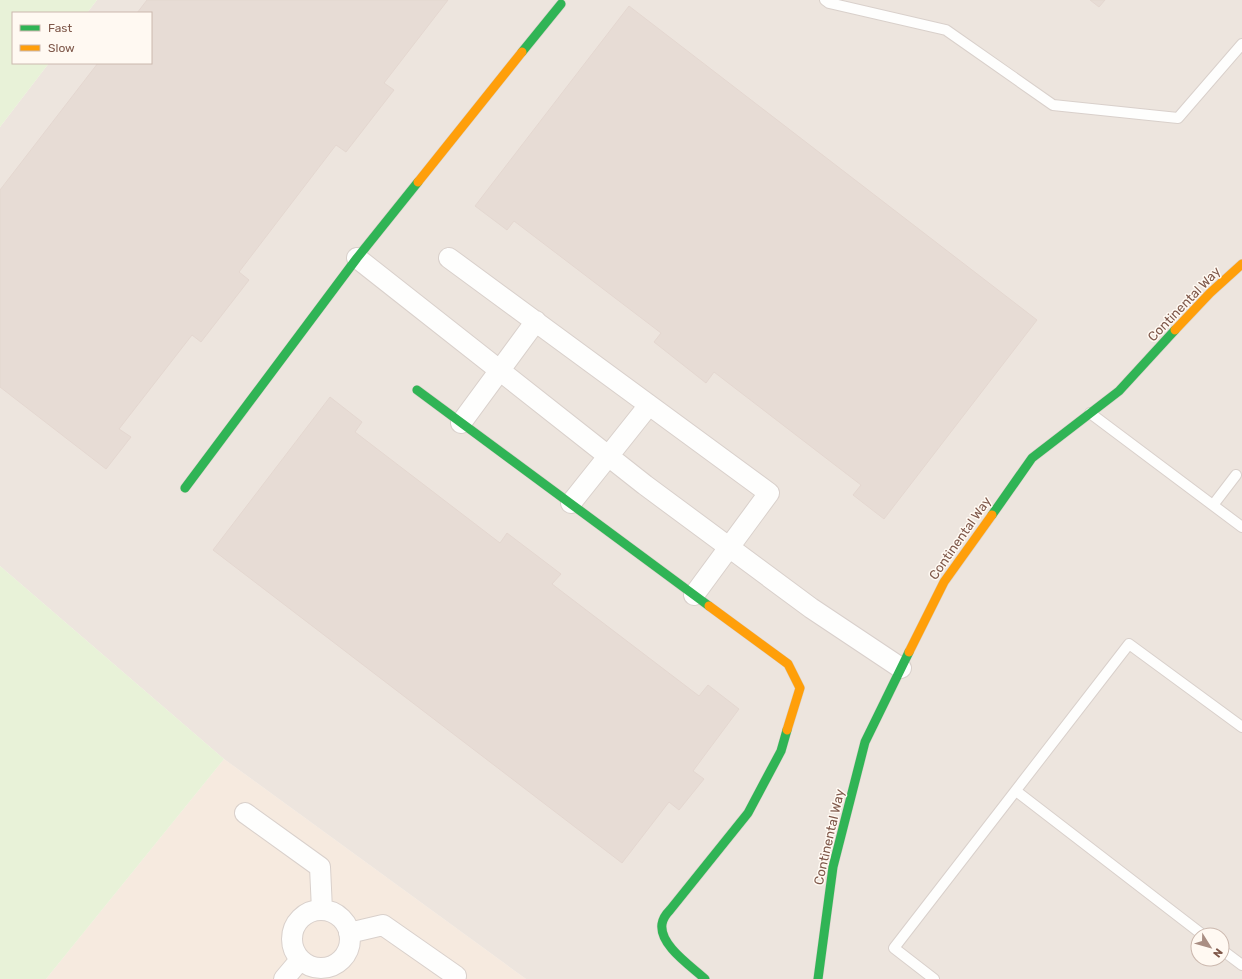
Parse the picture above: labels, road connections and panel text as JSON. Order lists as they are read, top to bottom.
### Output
{
  "streets": {
    "street": ["Continental Way"]
  },
  "legend": ["Fast", "Slow"],
  "north": "bottom right"
}
